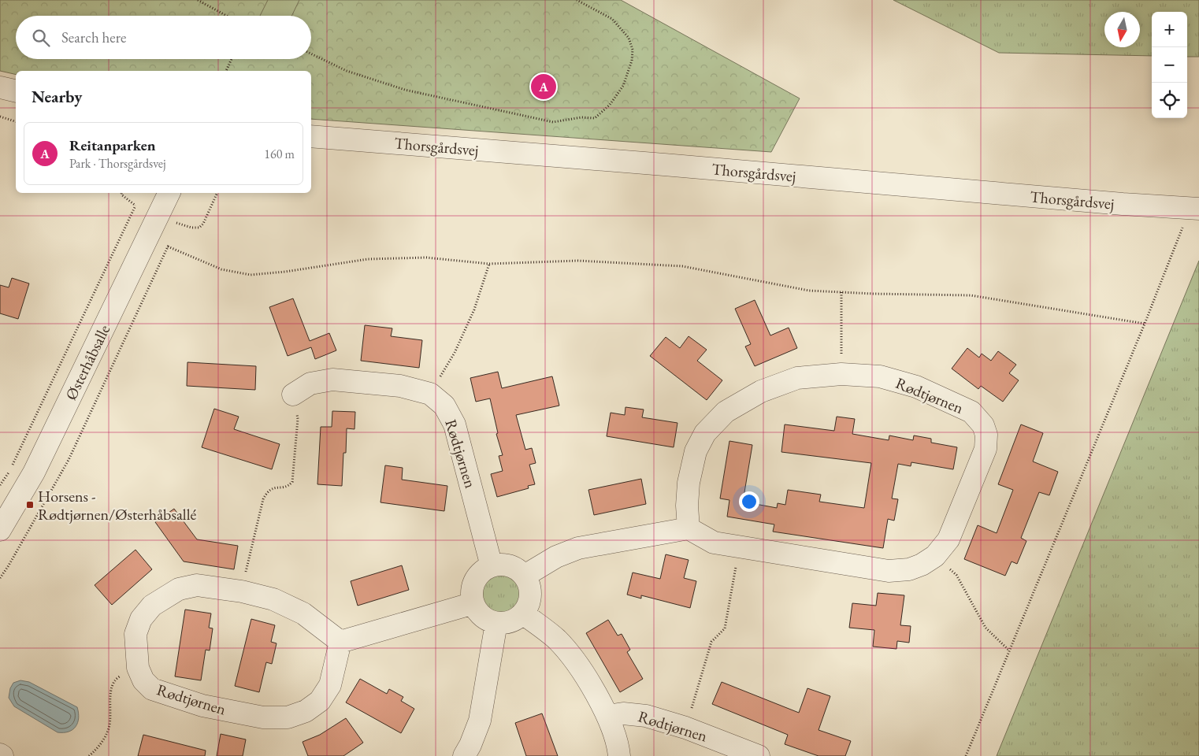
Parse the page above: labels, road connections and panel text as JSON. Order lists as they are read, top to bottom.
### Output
{
  "streets": {
    "street": ["Thorsgårdsvej", "Østerhåbsalle", "Rødtjørnen"]
  },
  "places": {
    "transit": ["Horsens - Rødtjørnen/Østerhåbsallé"]
  },
  "north": "bottom",
  "page": {
    "map_buttons": ["+", "−"],
    "search": "Search here",
    "heading": "Nearby",
    "pins": "A",
    "list": [
      {
        "mark": "A",
        "name": "Reitanparken",
        "note": "Park · Thorsgårdsvej",
        "value": "160 m"
      }
    ]
  }
}
